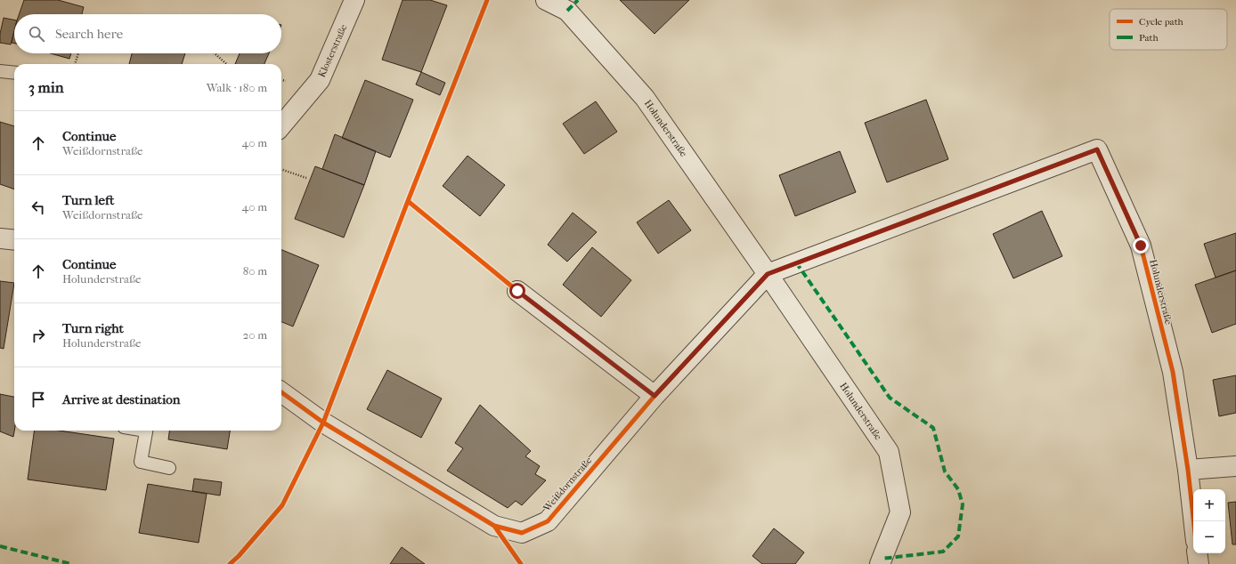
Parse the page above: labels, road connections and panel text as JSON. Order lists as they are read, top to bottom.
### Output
{
  "streets": {
    "street": ["Klosterstraße", "Holunderstraße", "Weißdornstraße"]
  },
  "crossings": [
    ["Holunderstraße", "Weißdornstraße"]
  ],
  "legend": ["Cycle path", "Path"],
  "page": {
    "search": "Search here",
    "heading": ["3 min", "Walk · 180 m"],
    "list": [
      ["Continue", "Weißdornstraße", "40 m"],
      ["Turn left", "Weißdornstraße", "40 m"],
      ["Continue", "Holunderstraße", "80 m"],
      ["Turn right", "Holunderstraße", "20 m"],
      "Arrive at destination"
    ],
    "map_buttons": ["+", "−"]
  }
}
